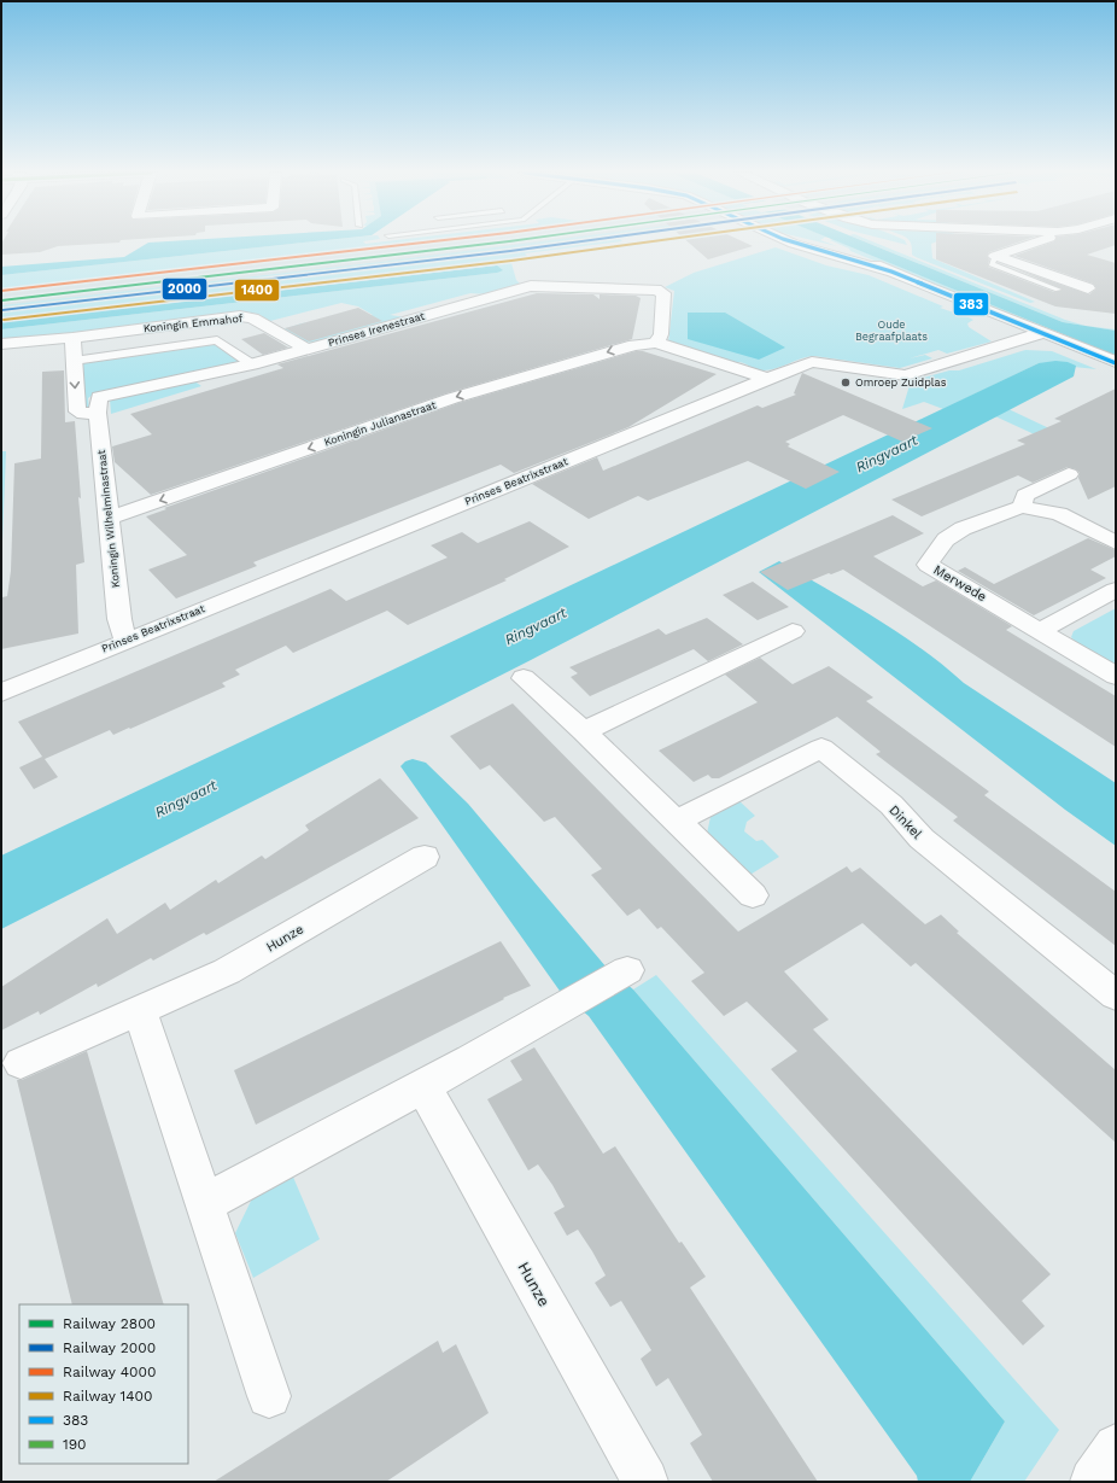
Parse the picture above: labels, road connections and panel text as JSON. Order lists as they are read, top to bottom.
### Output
{
  "streets": {
    "street": [
      "Koningin Emmahof",
      "Prinses Irenestraat",
      "Koningin Julianastraat",
      "Prinses Beatrixstraat",
      "Koningin Wilhelminastraat",
      "Merwede",
      "Dinkel",
      "Hunze"
    ]
  },
  "crossings": [
    ["Koningin Emmahof", "Prinses Irenestraat"],
    ["Prinses Irenestraat", "Koningin Julianastraat"],
    ["Prinses Irenestraat", "Koningin Wilhelminastraat"],
    ["Koningin Julianastraat", "Koningin Wilhelminastraat"],
    ["Prinses Beatrixstraat", "Koningin Wilhelminastraat"]
  ],
  "one_way": ["Koningin Julianastraat"],
  "water": ["Ringvaart"],
  "parks": ["Oude Begraafplaats"],
  "places": ["Omroep Zuidplas"],
  "lines": [
    "rail line 2800",
    "rail line 2000",
    "rail line 4000",
    "rail line 1400",
    "transit line 383"
  ],
  "legend": [
    "Railway 2800",
    "Railway 2000",
    "Railway 4000",
    "Railway 1400",
    "383",
    "190"
  ]
}
